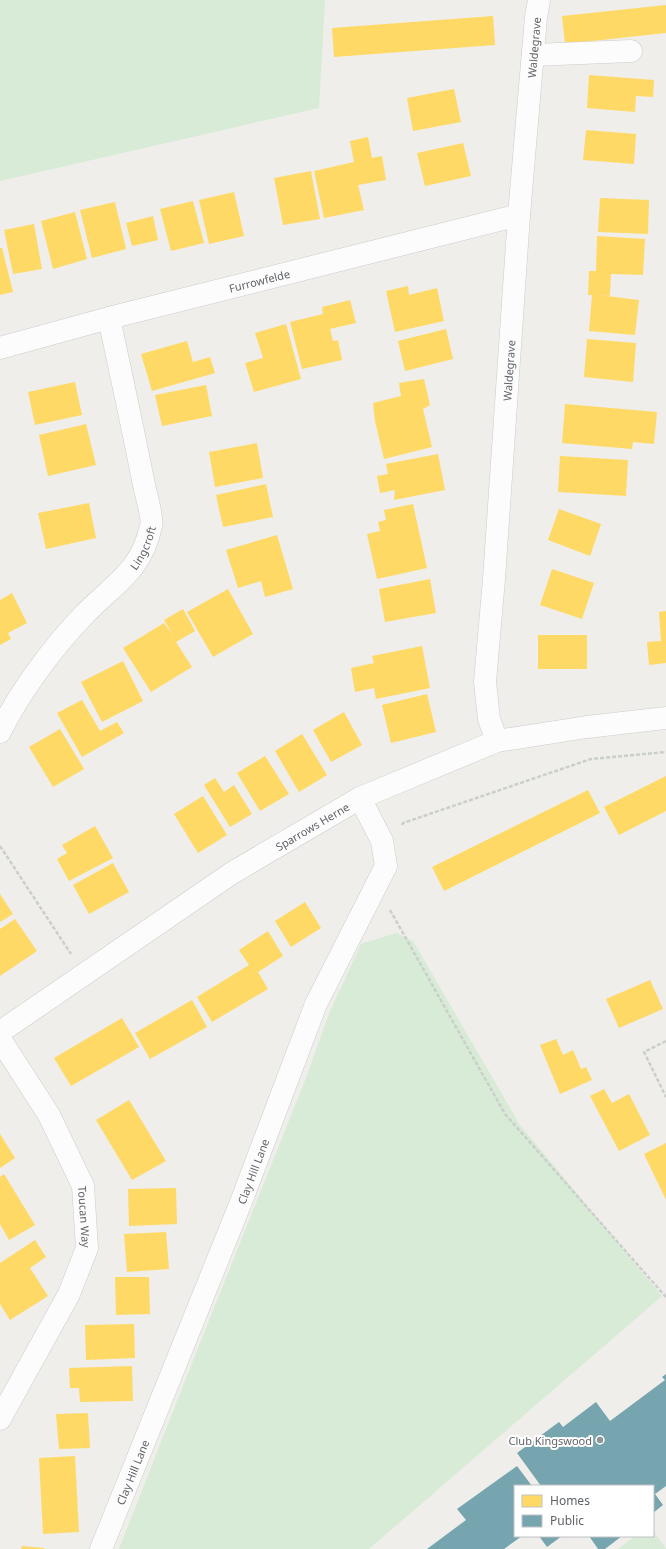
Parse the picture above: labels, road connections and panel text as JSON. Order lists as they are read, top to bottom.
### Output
{
  "streets": {
    "street": [
      "Waldegrave",
      "Furrowfelde",
      "Lingcroft",
      "Sparrows Herne",
      "Clay Hill Lane",
      "Toucan Way"
    ]
  },
  "crossings": [
    ["Waldegrave", "Furrowfelde"],
    ["Waldegrave", "Sparrows Herne"],
    ["Furrowfelde", "Lingcroft"],
    ["Sparrows Herne", "Clay Hill Lane"]
  ],
  "places": ["Club Kingswood"],
  "legend": ["Homes", "Public"]
}
